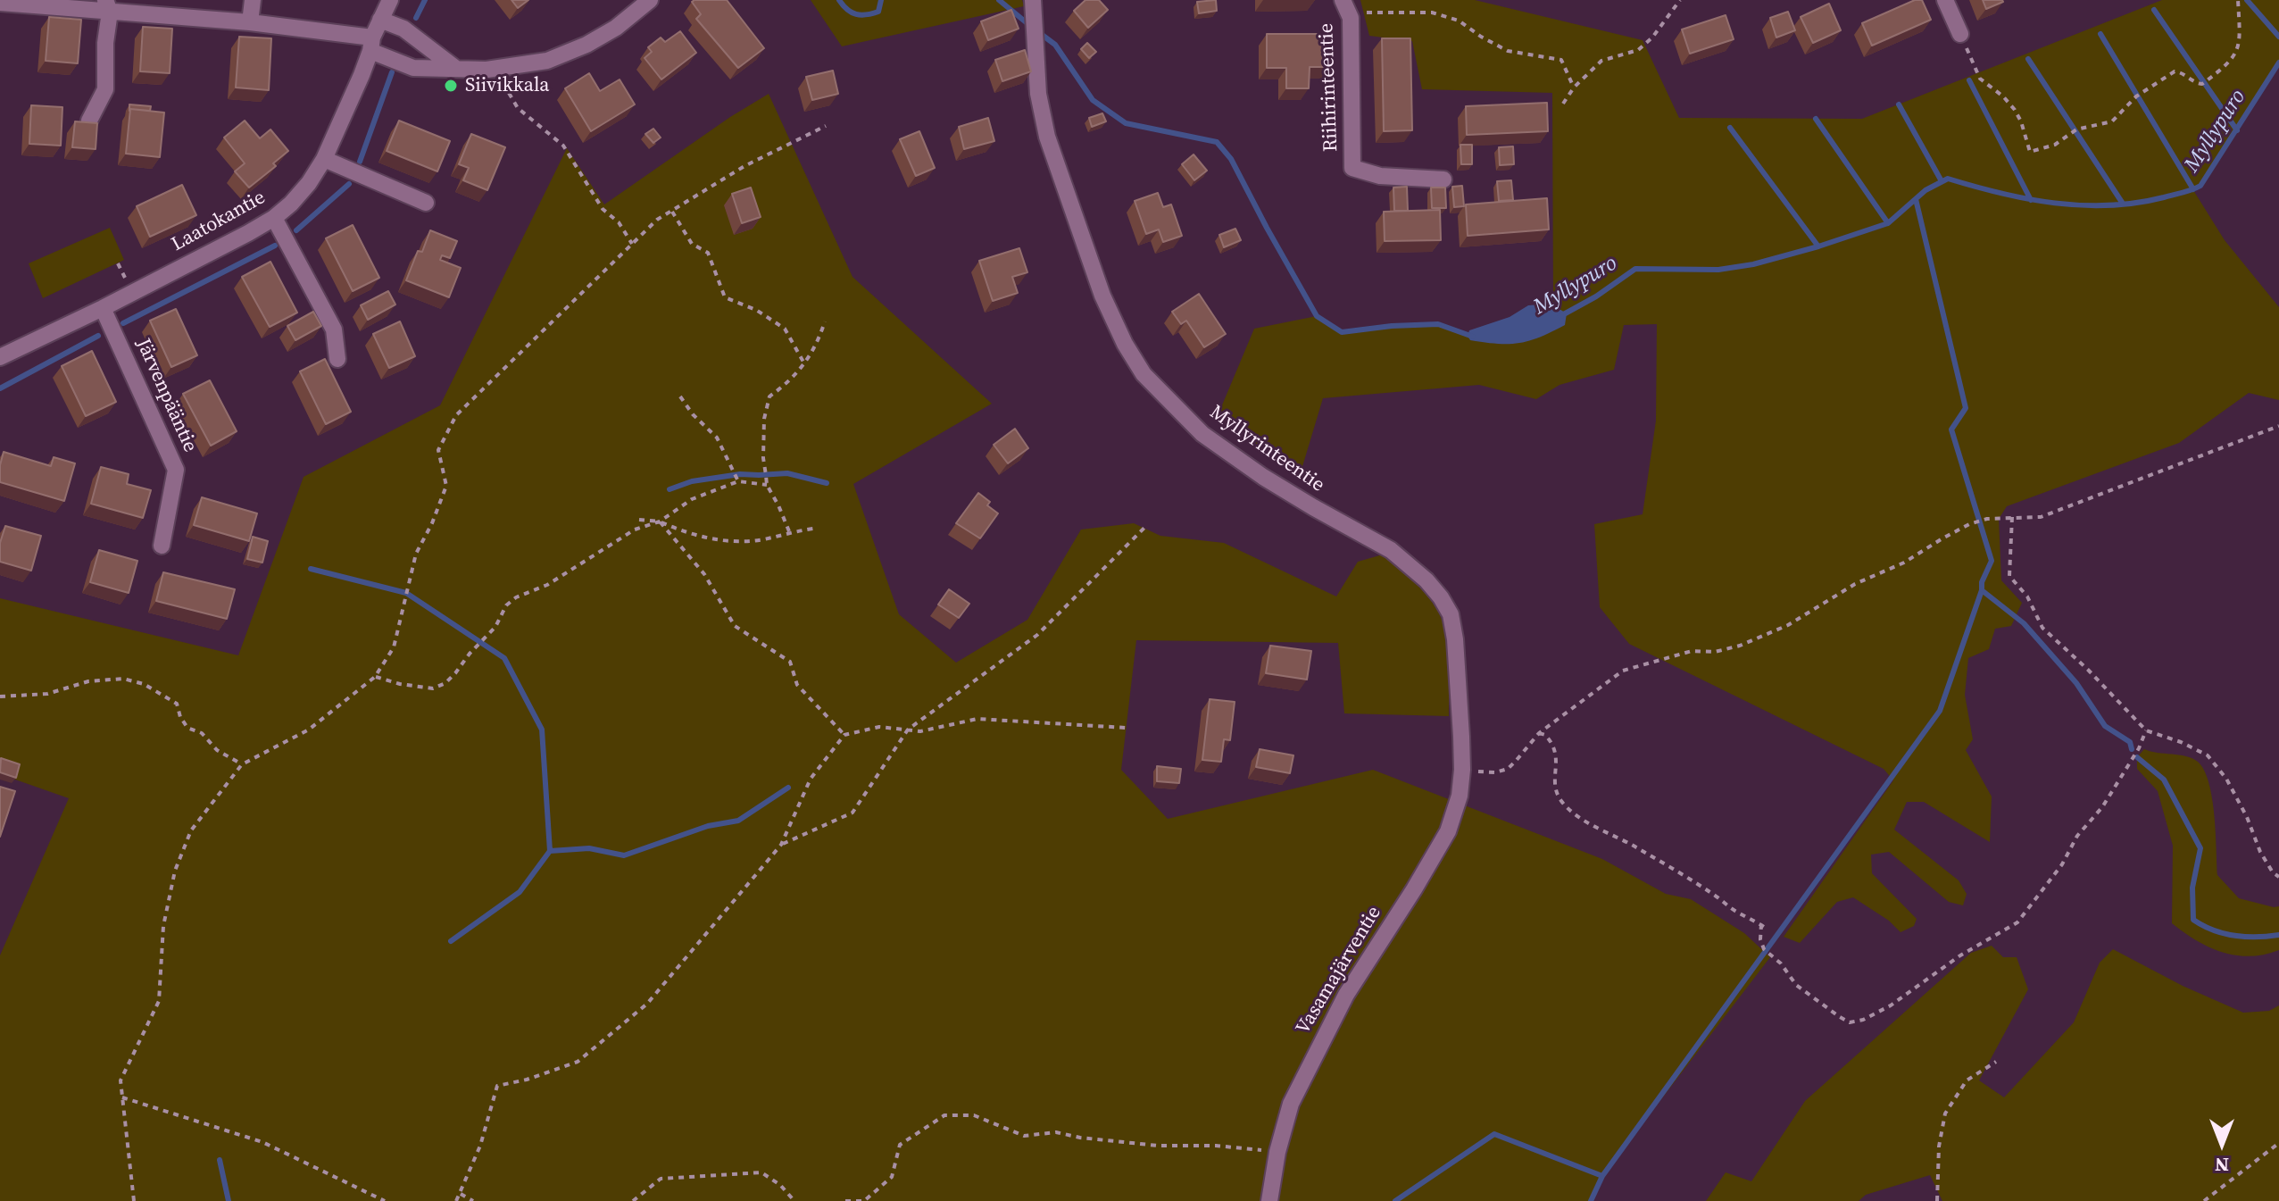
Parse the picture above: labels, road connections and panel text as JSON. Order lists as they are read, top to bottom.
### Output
{
  "streets": {
    "street": [
      "Riihirinteentie",
      "Laatokantie",
      "Järvenpääntie",
      "Myllyrinteentie",
      "Vasamajärventie"
    ]
  },
  "crossings": [
    ["Laatokantie", "Järvenpääntie"],
    ["Myllyrinteentie", "Vasamajärventie"]
  ],
  "water": ["Myllypuro"],
  "places": ["Siivikkala"],
  "north": "bottom"
}
